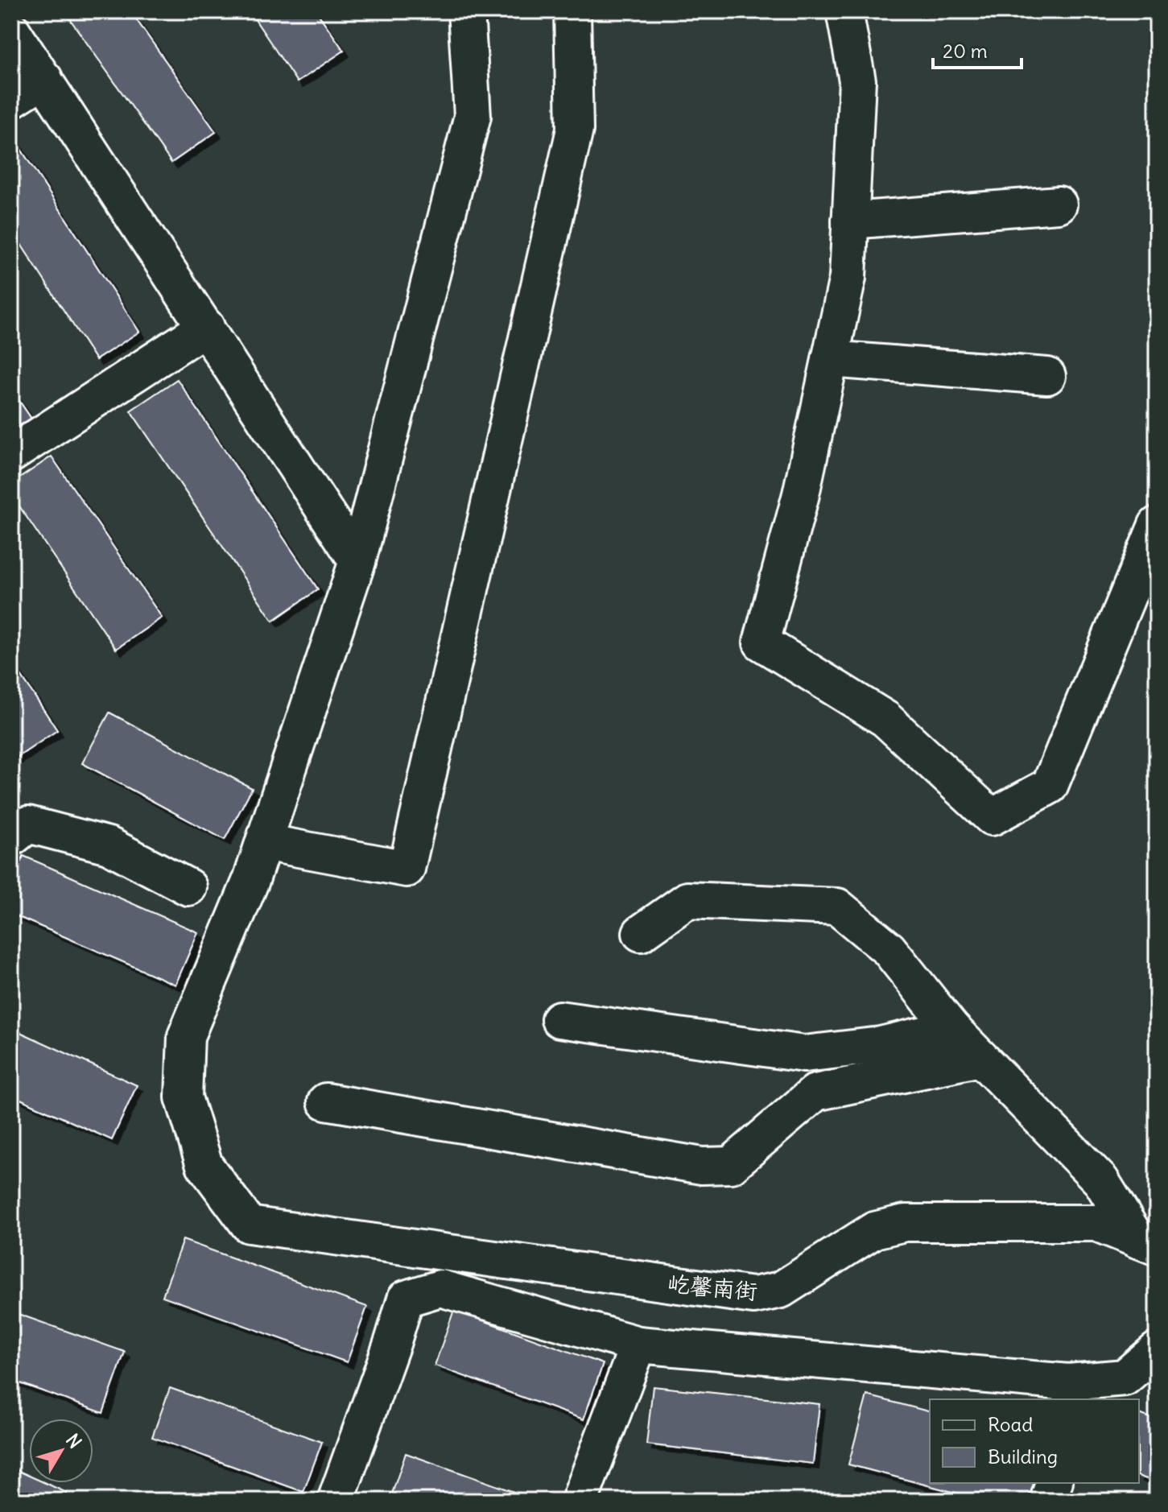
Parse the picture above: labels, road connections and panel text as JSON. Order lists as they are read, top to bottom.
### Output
{
  "streets": {
    "street": ["屹馨南街"]
  },
  "legend": ["Road", "Building"],
  "scale_bar": "20 m",
  "north": "top right"
}
